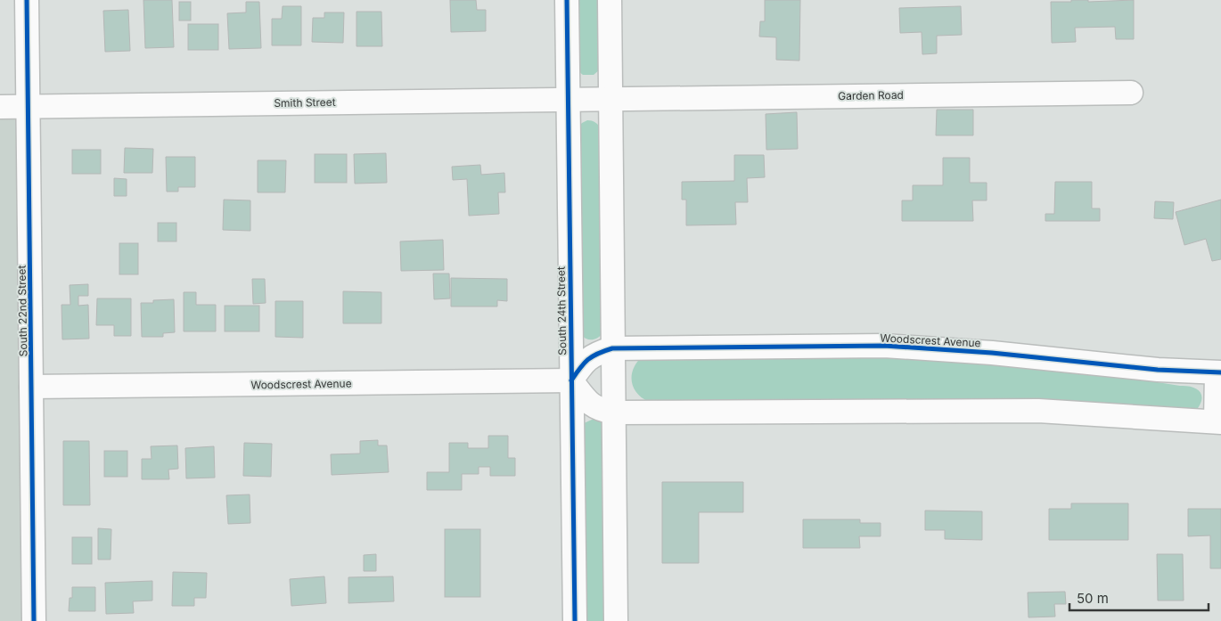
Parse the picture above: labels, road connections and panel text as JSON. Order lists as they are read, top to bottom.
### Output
{
  "streets": {
    "street": [
      "Garden Road",
      "Smith Street",
      "South 22nd Street",
      "South 24th Street",
      "Woodscrest Avenue"
    ]
  },
  "crossings": [
    ["Garden Road", "Smith Street"],
    ["Smith Street", "South 22nd Street"],
    ["Smith Street", "South 24th Street"],
    ["South 22nd Street", "Woodscrest Avenue"],
    ["South 24th Street", "Woodscrest Avenue"]
  ],
  "scale_bar": "50 m"
}
